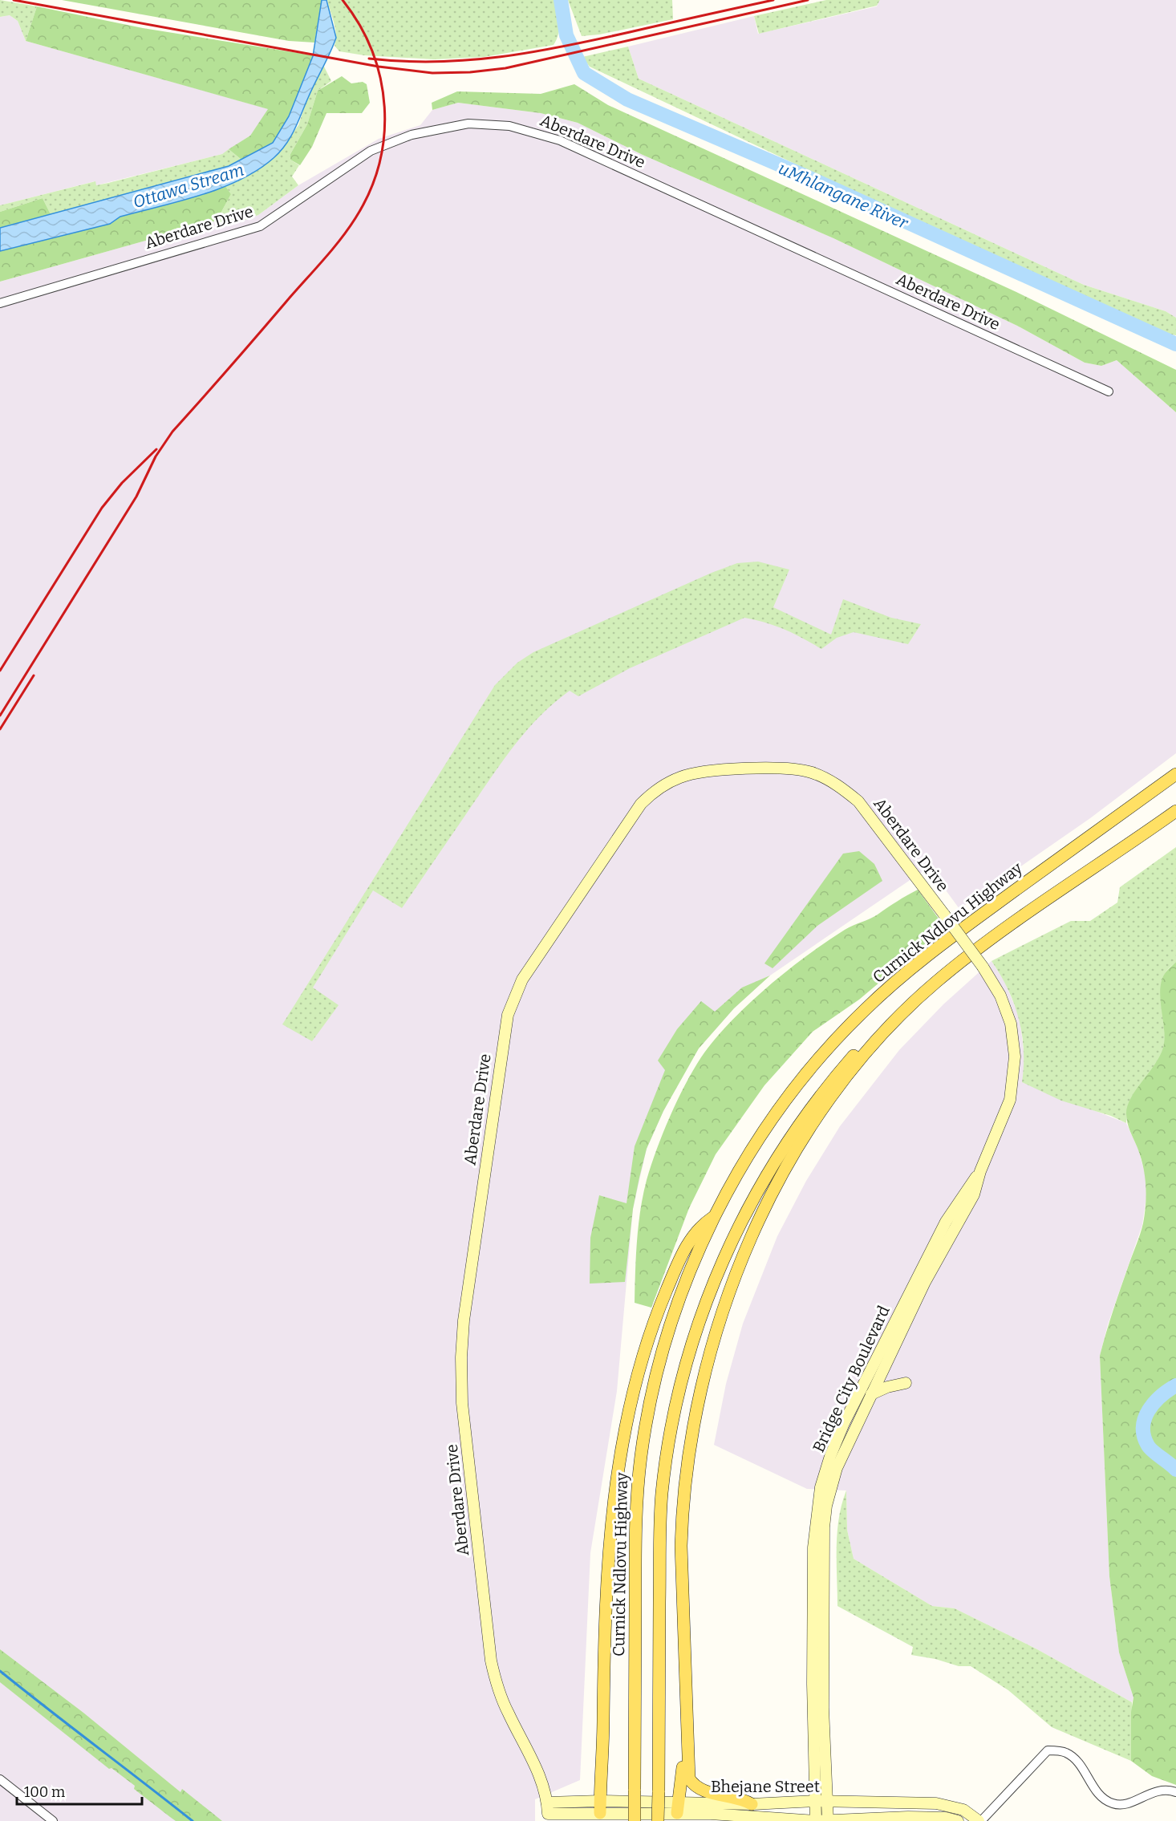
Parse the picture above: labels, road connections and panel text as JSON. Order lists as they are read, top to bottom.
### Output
{
  "streets": {
    "main road": ["Curnick Ndlovu Highway"],
    "street": ["Aberdare Drive", "Bridge City Boulevard", "Bhejane Street"]
  },
  "crossings": [
    ["Aberdare Drive", "Bridge City Boulevard"],
    ["Aberdare Drive", "Bhejane Street"],
    ["Bridge City Boulevard", "Bhejane Street"]
  ],
  "water": ["Ottawa Stream", "uMhlangane River"],
  "scale_bar": "100 m"
}
